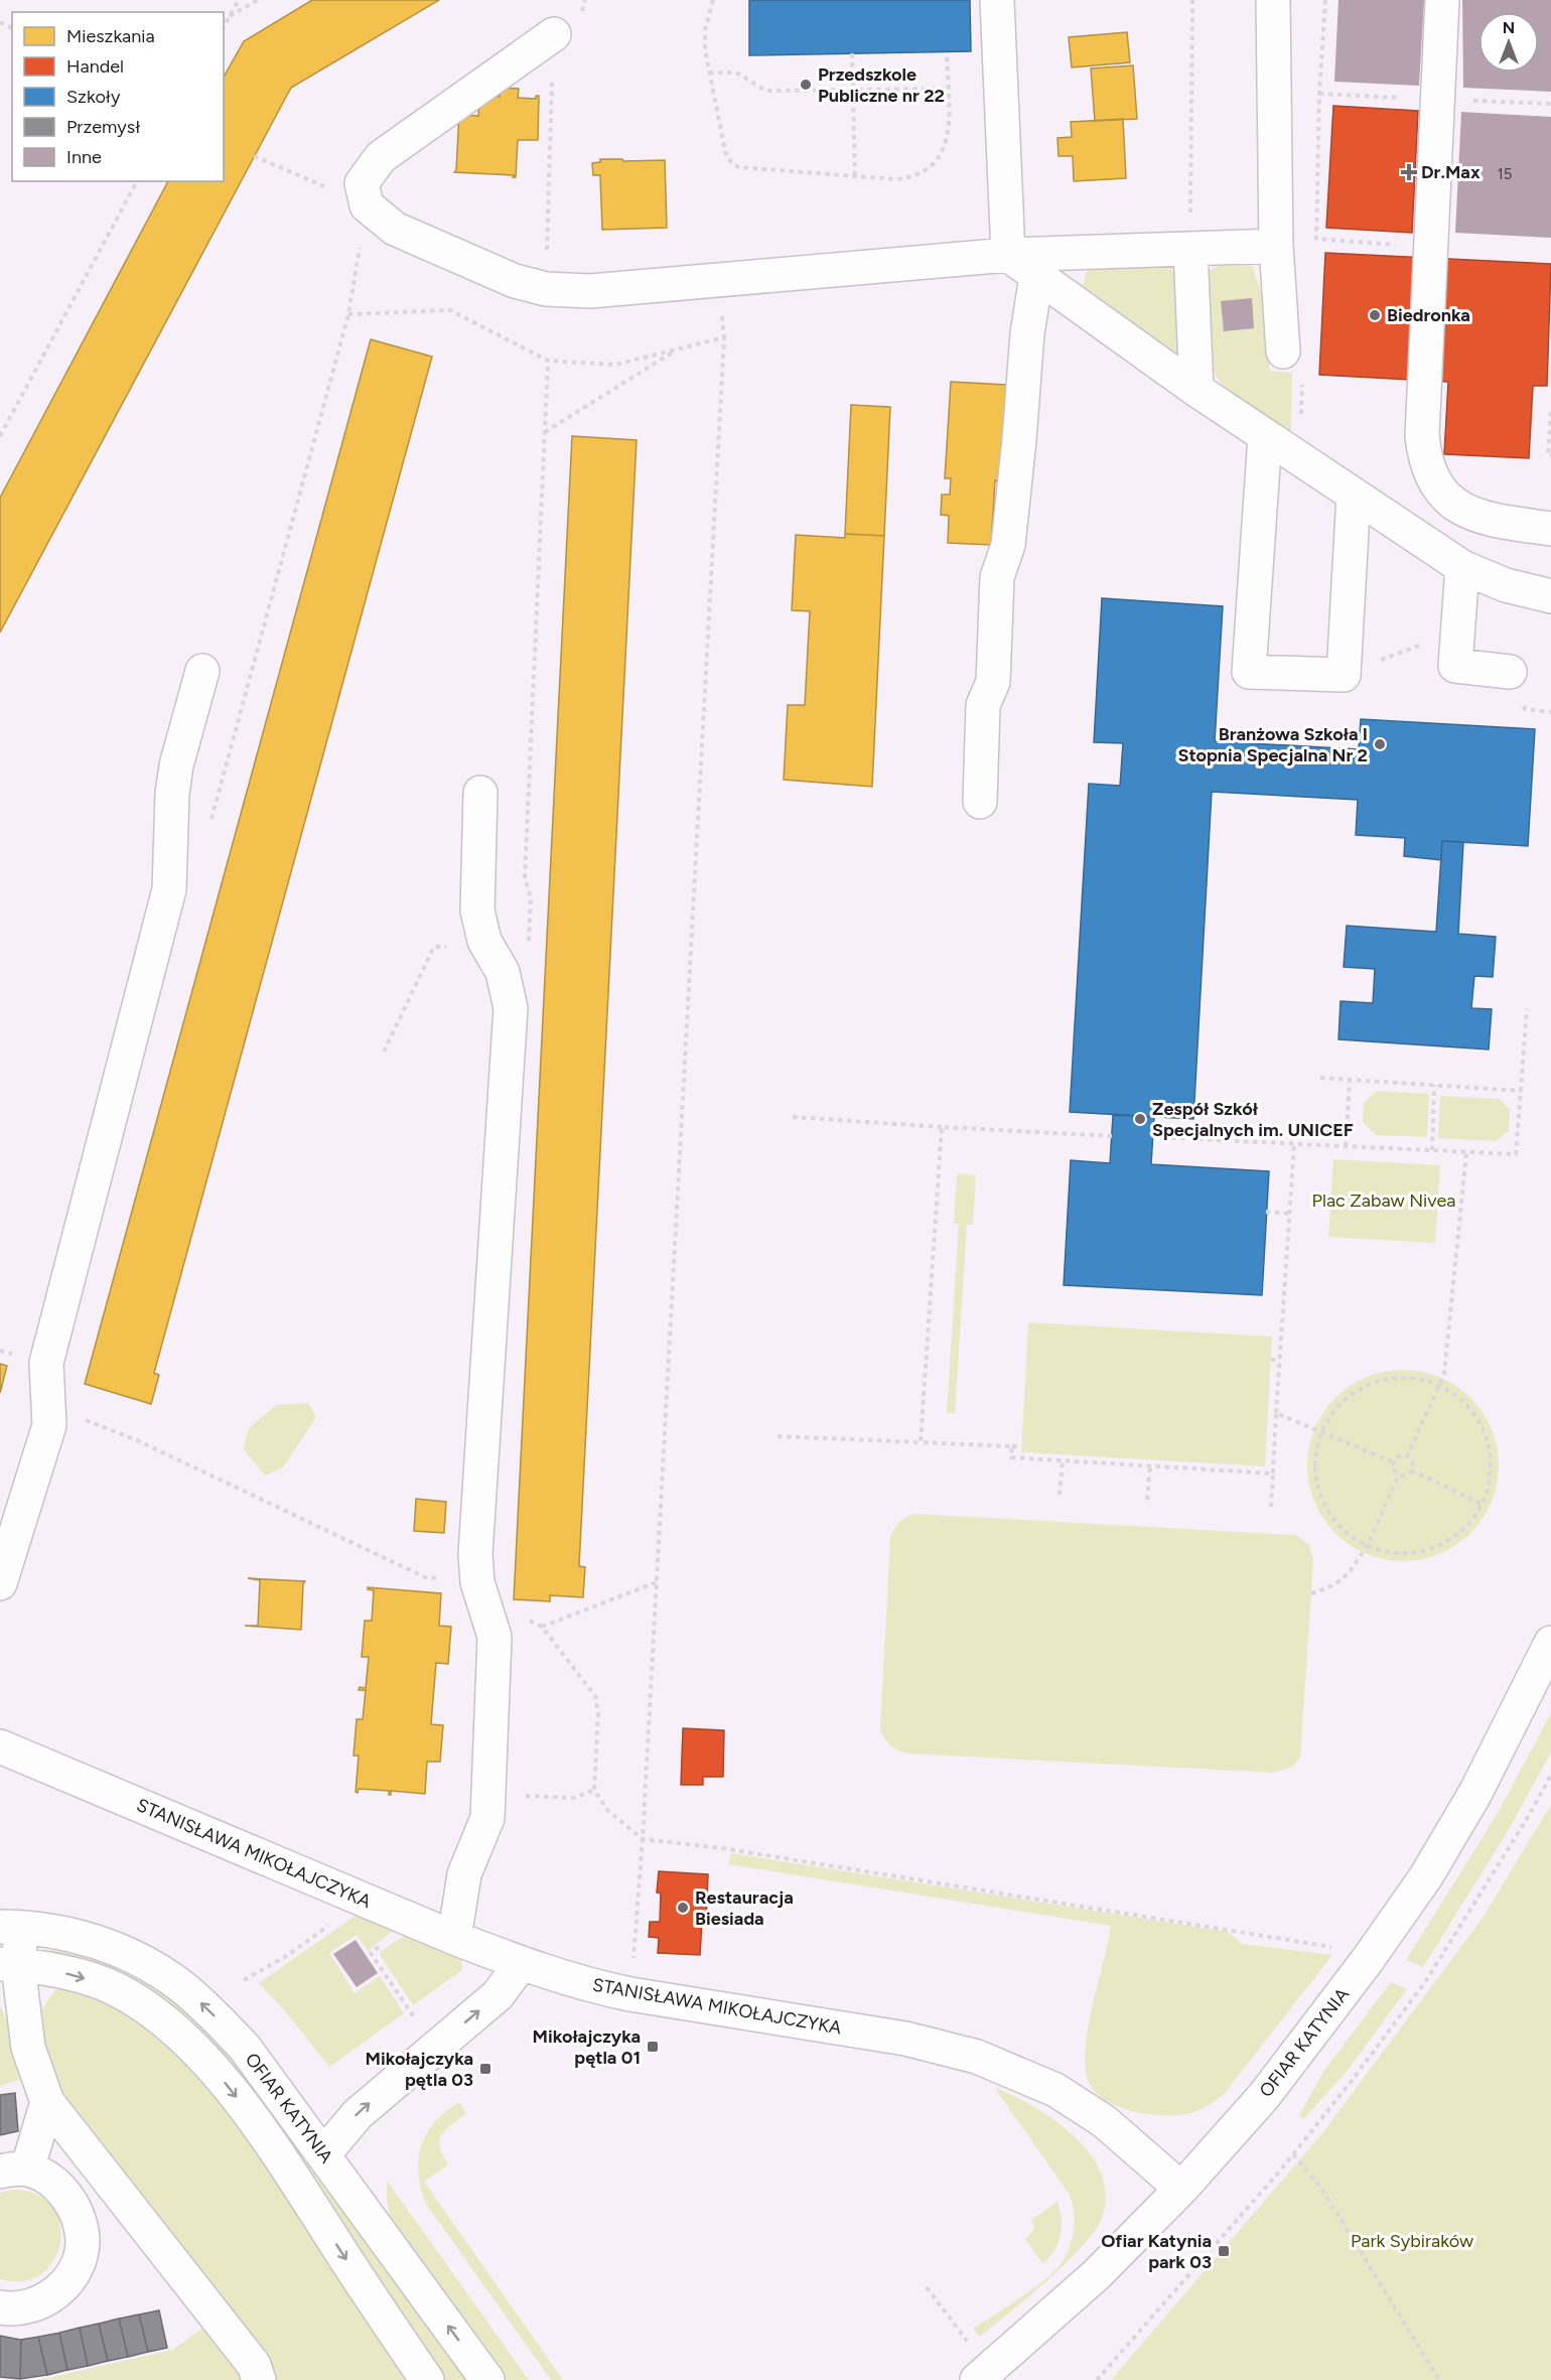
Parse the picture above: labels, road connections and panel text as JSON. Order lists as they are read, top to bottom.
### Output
{
  "streets": {
    "street": ["STANISŁAWA MIKOŁAJCZYKA", "OFIAR KATYNIA"]
  },
  "crossings": [
    ["STANISŁAWA MIKOŁAJCZYKA", "OFIAR KATYNIA"]
  ],
  "parks": ["Plac Zabaw Nivea", "Park Sybiraków"],
  "places": {
    "other": [
      "Przedszkole Publiczne nr 22",
      "Biedronka",
      "Branżowa Szkoła I Stopnia Specjalna Nr 2",
      "Zespół Szkół Specjalnych im. UNICEF",
      "Restauracja Biesiada"
    ],
    "health": ["Dr.Max"],
    "transit": ["Mikołajczyka pętla 01", "Mikołajczyka pętla 03", "Ofiar Katynia park 03"]
  },
  "house_numbers": ["15"],
  "legend": [
    "Mieszkania",
    "Handel",
    "Szkoły",
    "Przemysł",
    "Inne"
  ],
  "north": "top"
}
